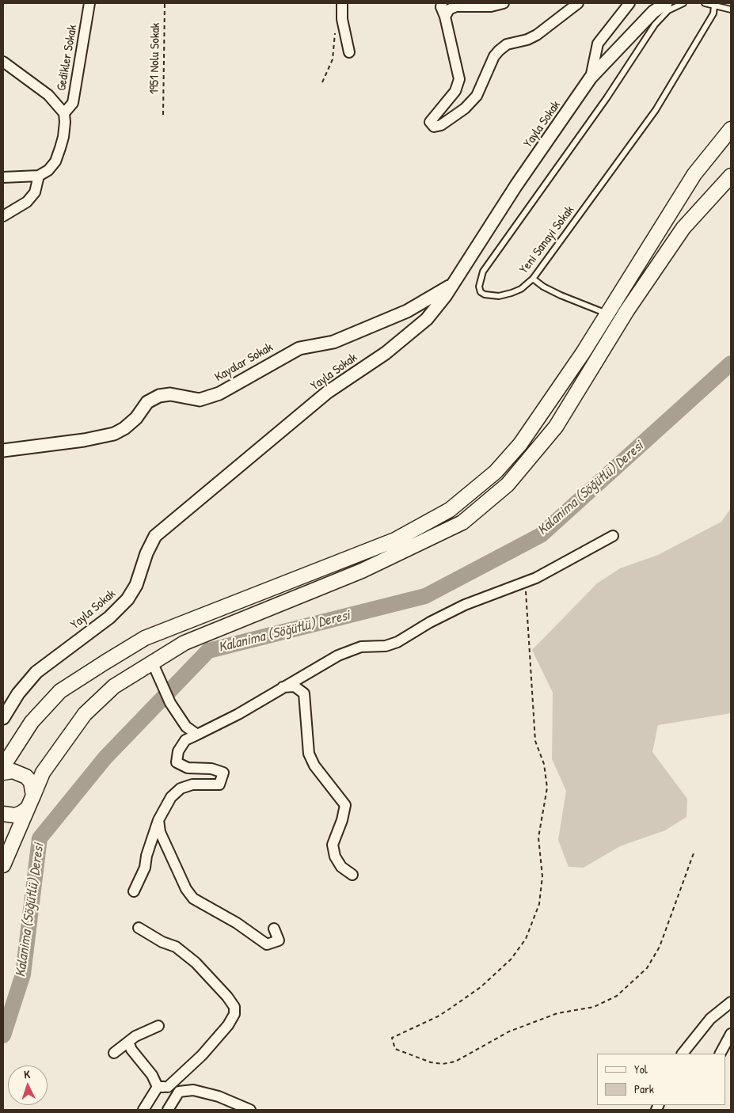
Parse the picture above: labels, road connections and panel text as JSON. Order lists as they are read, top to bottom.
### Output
{
  "streets": {
    "street": ["Gedikler Sokak", "Yayla Sokak", "Kayalar Sokak"],
    "lane": ["Yeni Sanayi Sokak"],
    "path": ["1951 Nolu Sokak"]
  },
  "crossings": [
    ["Yayla Sokak", "Kayalar Sokak"]
  ],
  "water": ["Kalanima (Söğütlü) Deresi"],
  "legend": ["Yol", "Park"],
  "north": "top"
}
